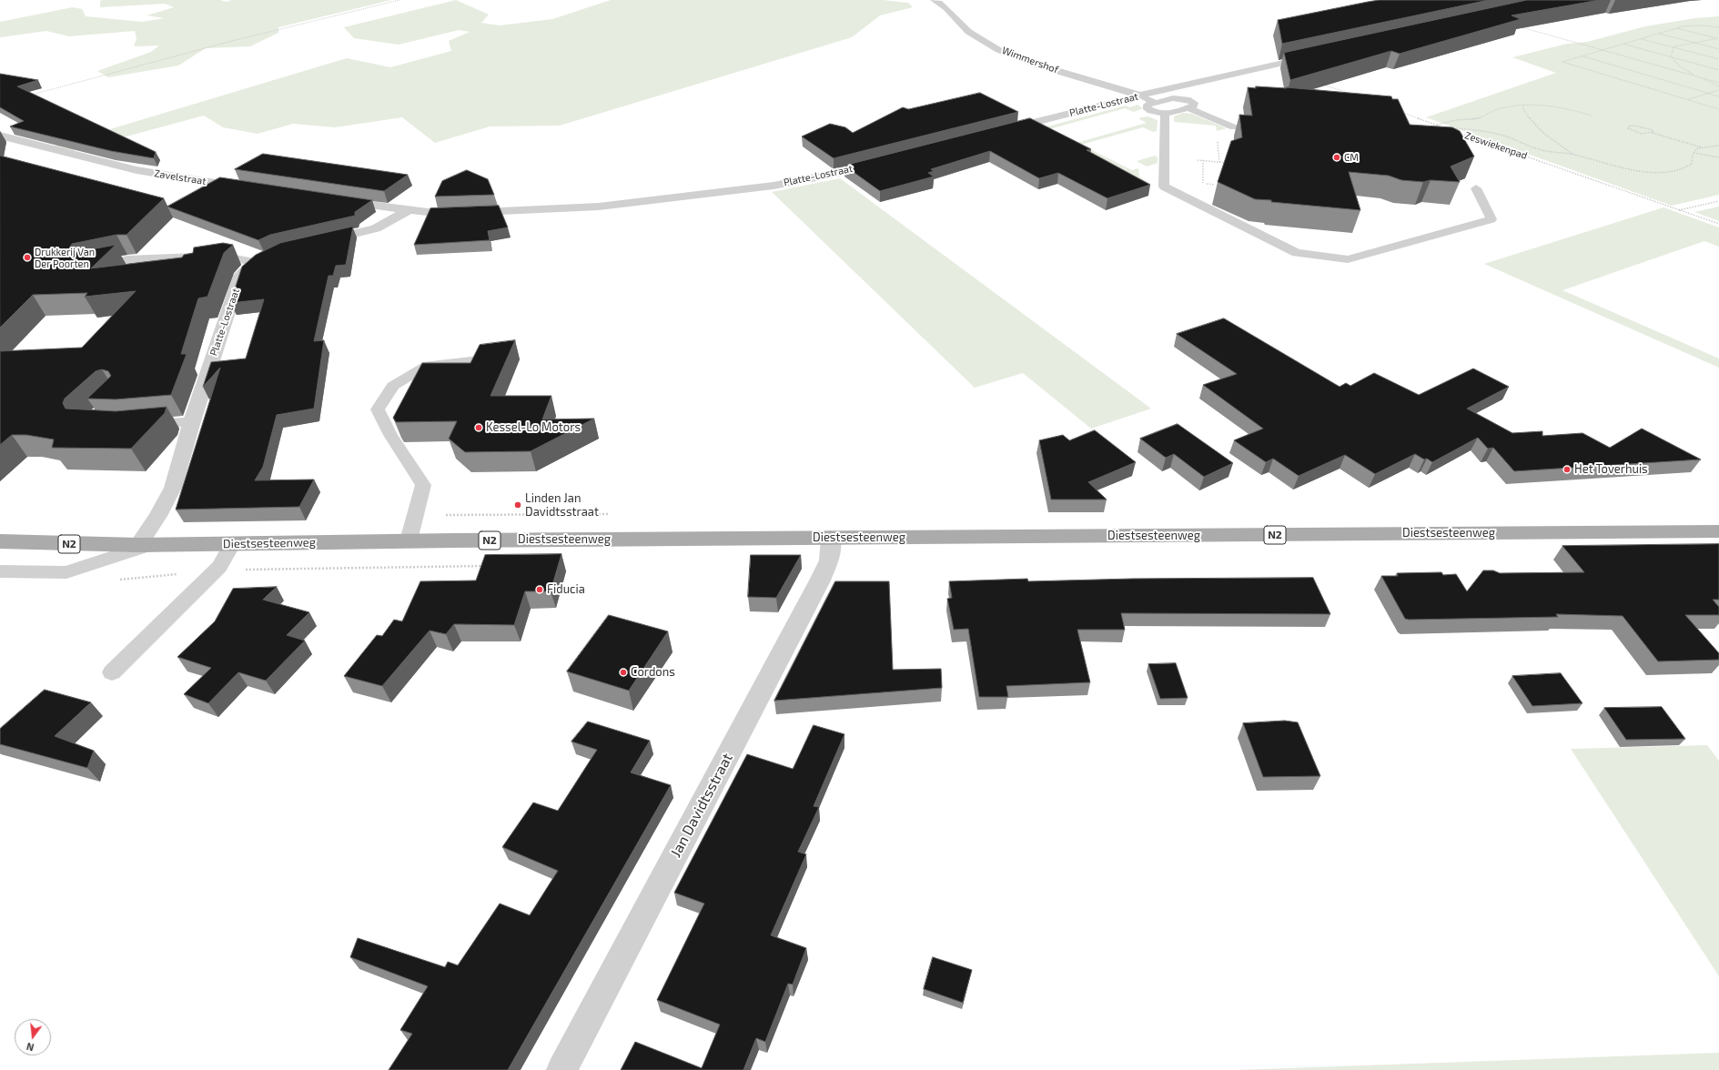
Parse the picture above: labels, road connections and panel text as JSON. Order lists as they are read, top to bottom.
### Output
{
  "streets": {
    "main road": ["Diestsesteenweg", "N2"],
    "street": [
      "Wimmershof",
      "Platte-Lostraat",
      "Zavelstraat",
      "Jan Davidtsstraat"
    ],
    "path": ["Zeswiekenpad"]
  },
  "crossings": [
    ["Wimmershof", "Platte-Lostraat"],
    ["Platte-Lostraat", "Diestsesteenweg"],
    ["Diestsesteenweg", "Jan Davidtsstraat"]
  ],
  "places": [
    "CM",
    "Drukkerij Van Der Poorten",
    "Kessel-Lo Motors",
    "Het Toverhuis",
    "Linden Jan Davidtsstraat",
    "Fiducia",
    "Cordons"
  ],
  "north": "bottom"
}
